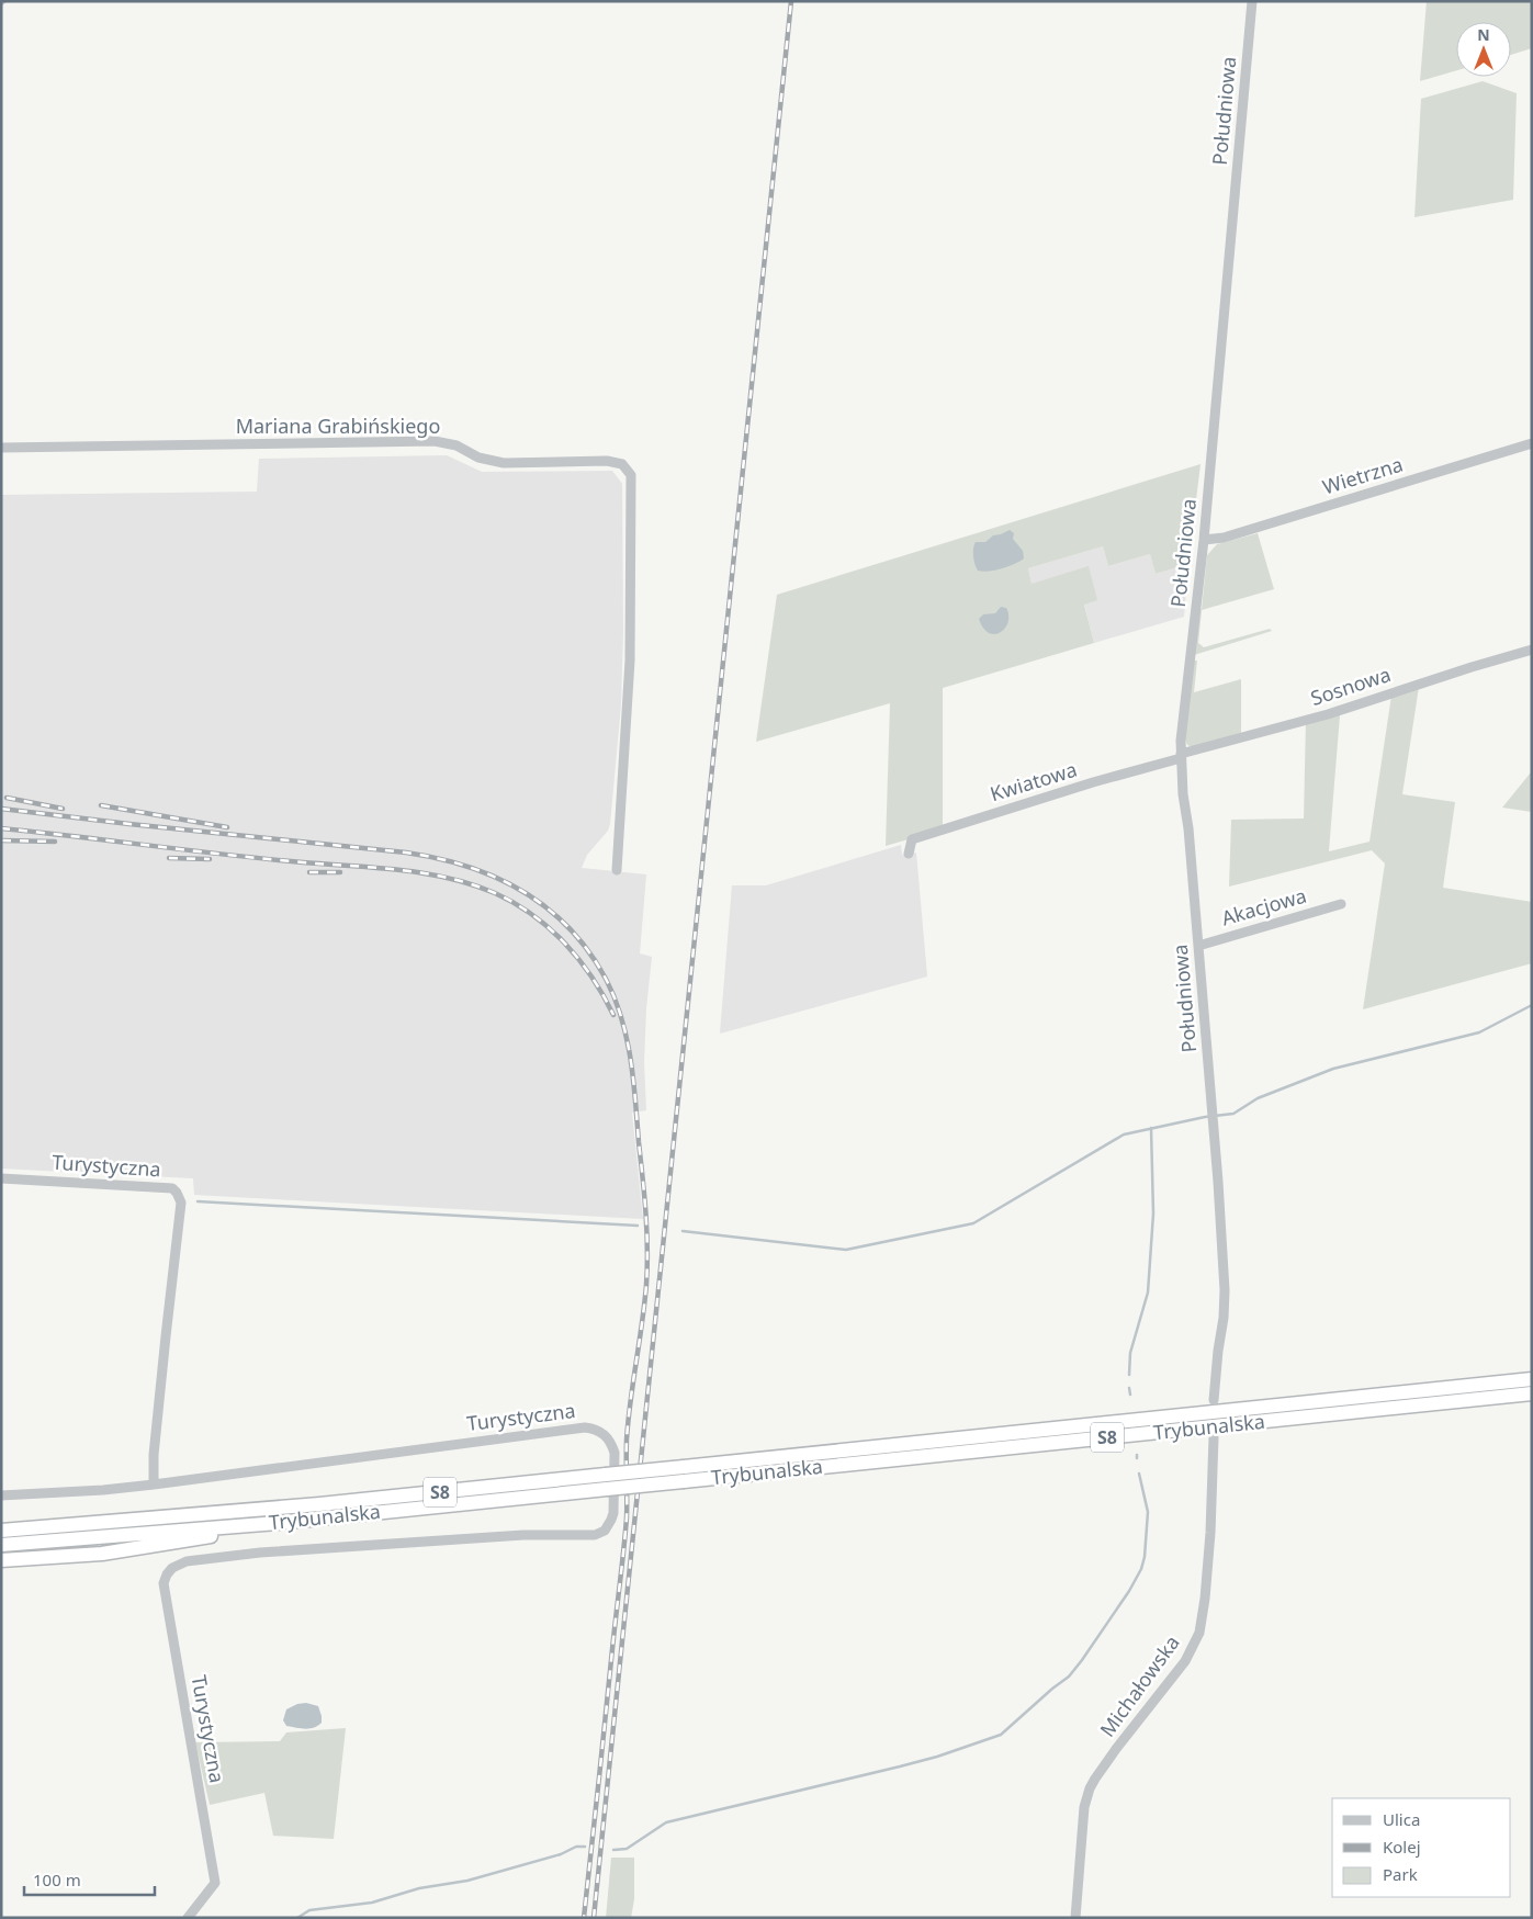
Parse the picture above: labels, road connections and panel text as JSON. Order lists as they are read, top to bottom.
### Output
{
  "streets": {
    "highway": ["Trybunalska", "S8"],
    "street": [
      "Południowa",
      "Mariana Grabińskiego",
      "Wietrzna",
      "Sosnowa",
      "Kwiatowa",
      "Akacjowa",
      "Turystyczna",
      "Michałowska"
    ]
  },
  "crossings": [
    ["Południowa", "Wietrzna"],
    ["Południowa", "Sosnowa"],
    ["Południowa", "Kwiatowa"],
    ["Południowa", "Akacjowa"],
    ["Sosnowa", "Kwiatowa"]
  ],
  "legend": ["Ulica", "Kolej", "Park"],
  "scale_bar": "100 m",
  "north": "top"
}
